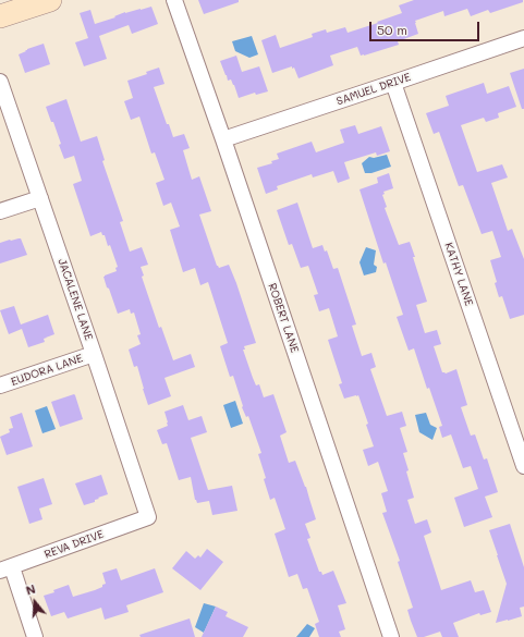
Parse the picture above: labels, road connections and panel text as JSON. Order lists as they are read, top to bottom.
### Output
{
  "streets": {
    "street": [
      "SAMUEL DRIVE",
      "KATHY LANE",
      "JACALENE LANE",
      "ROBERT LANE",
      "EUDORA LANE",
      "REVA DRIVE"
    ]
  },
  "crossings": [
    ["SAMUEL DRIVE", "KATHY LANE"],
    ["SAMUEL DRIVE", "ROBERT LANE"],
    ["JACALENE LANE", "EUDORA LANE"],
    ["JACALENE LANE", "REVA DRIVE"]
  ],
  "scale_bar": "50 m",
  "north": "top"
}
